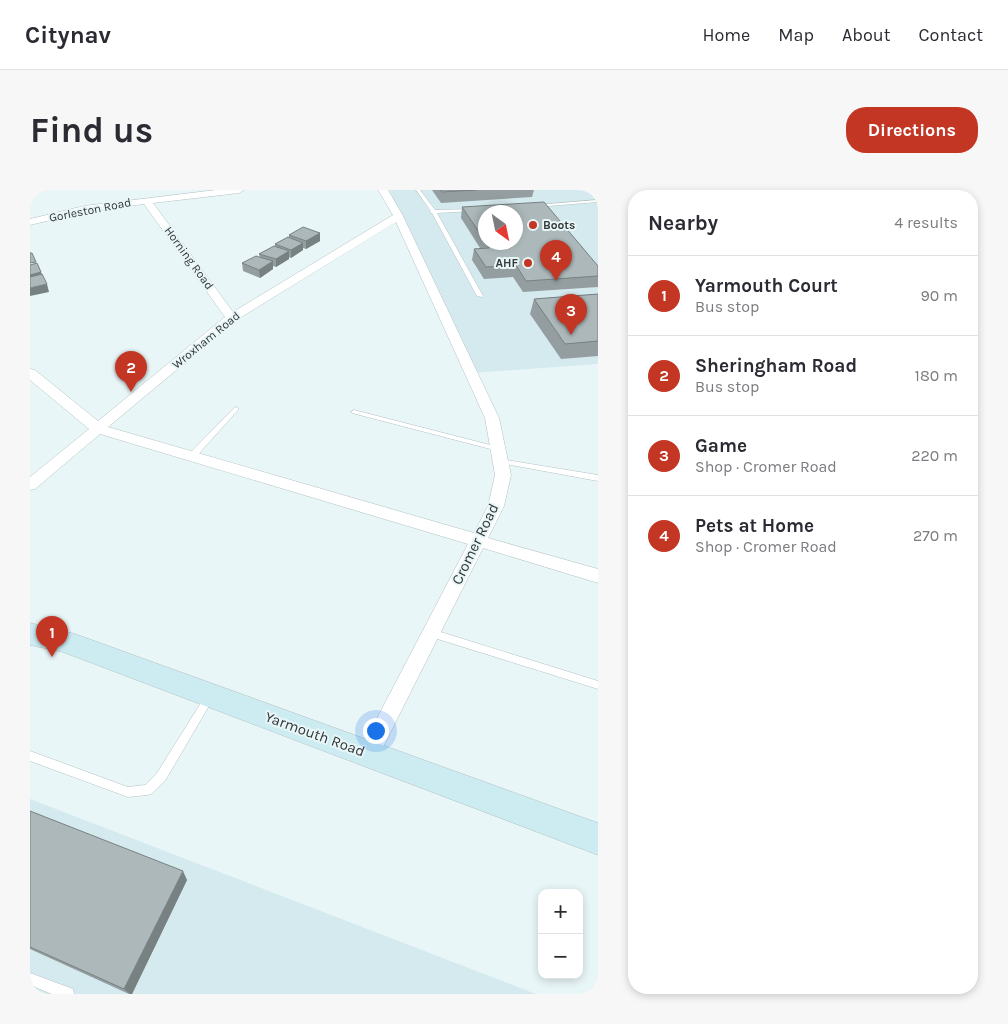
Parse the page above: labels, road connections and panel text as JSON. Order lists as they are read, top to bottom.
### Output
{
  "streets": {
    "street": [
      "Gorleston Road",
      "Horning Road",
      "Wroxham Road",
      "Cromer Road",
      "Yarmouth Road"
    ]
  },
  "crossings": [
    ["Gorleston Road", "Horning Road"],
    ["Horning Road", "Wroxham Road"],
    ["Wroxham Road", "Cromer Road"],
    ["Cromer Road", "Yarmouth Road"]
  ],
  "places": ["Boots", "AHF"],
  "north": "bottom right",
  "page": {
    "header": "Citynav",
    "nav": [
      "Home",
      "Map",
      "About",
      "Contact"
    ],
    "buttons": "Directions",
    "title": "Find us",
    "heading": ["Nearby", "4 results"],
    "pins": [
      "4",
      "3",
      "2",
      "1"
    ],
    "list": [
      {
        "mark": "1",
        "name": "Yarmouth Court",
        "note": "Bus stop",
        "value": "90 m"
      },
      {
        "mark": "2",
        "name": "Sheringham Road",
        "note": "Bus stop",
        "value": "180 m"
      },
      {
        "mark": "3",
        "name": "Game",
        "note": "Shop · Cromer Road",
        "value": "220 m"
      },
      {
        "mark": "4",
        "name": "Pets at Home",
        "note": "Shop · Cromer Road",
        "value": "270 m"
      }
    ],
    "map_buttons": ["+", "−"]
  }
}
